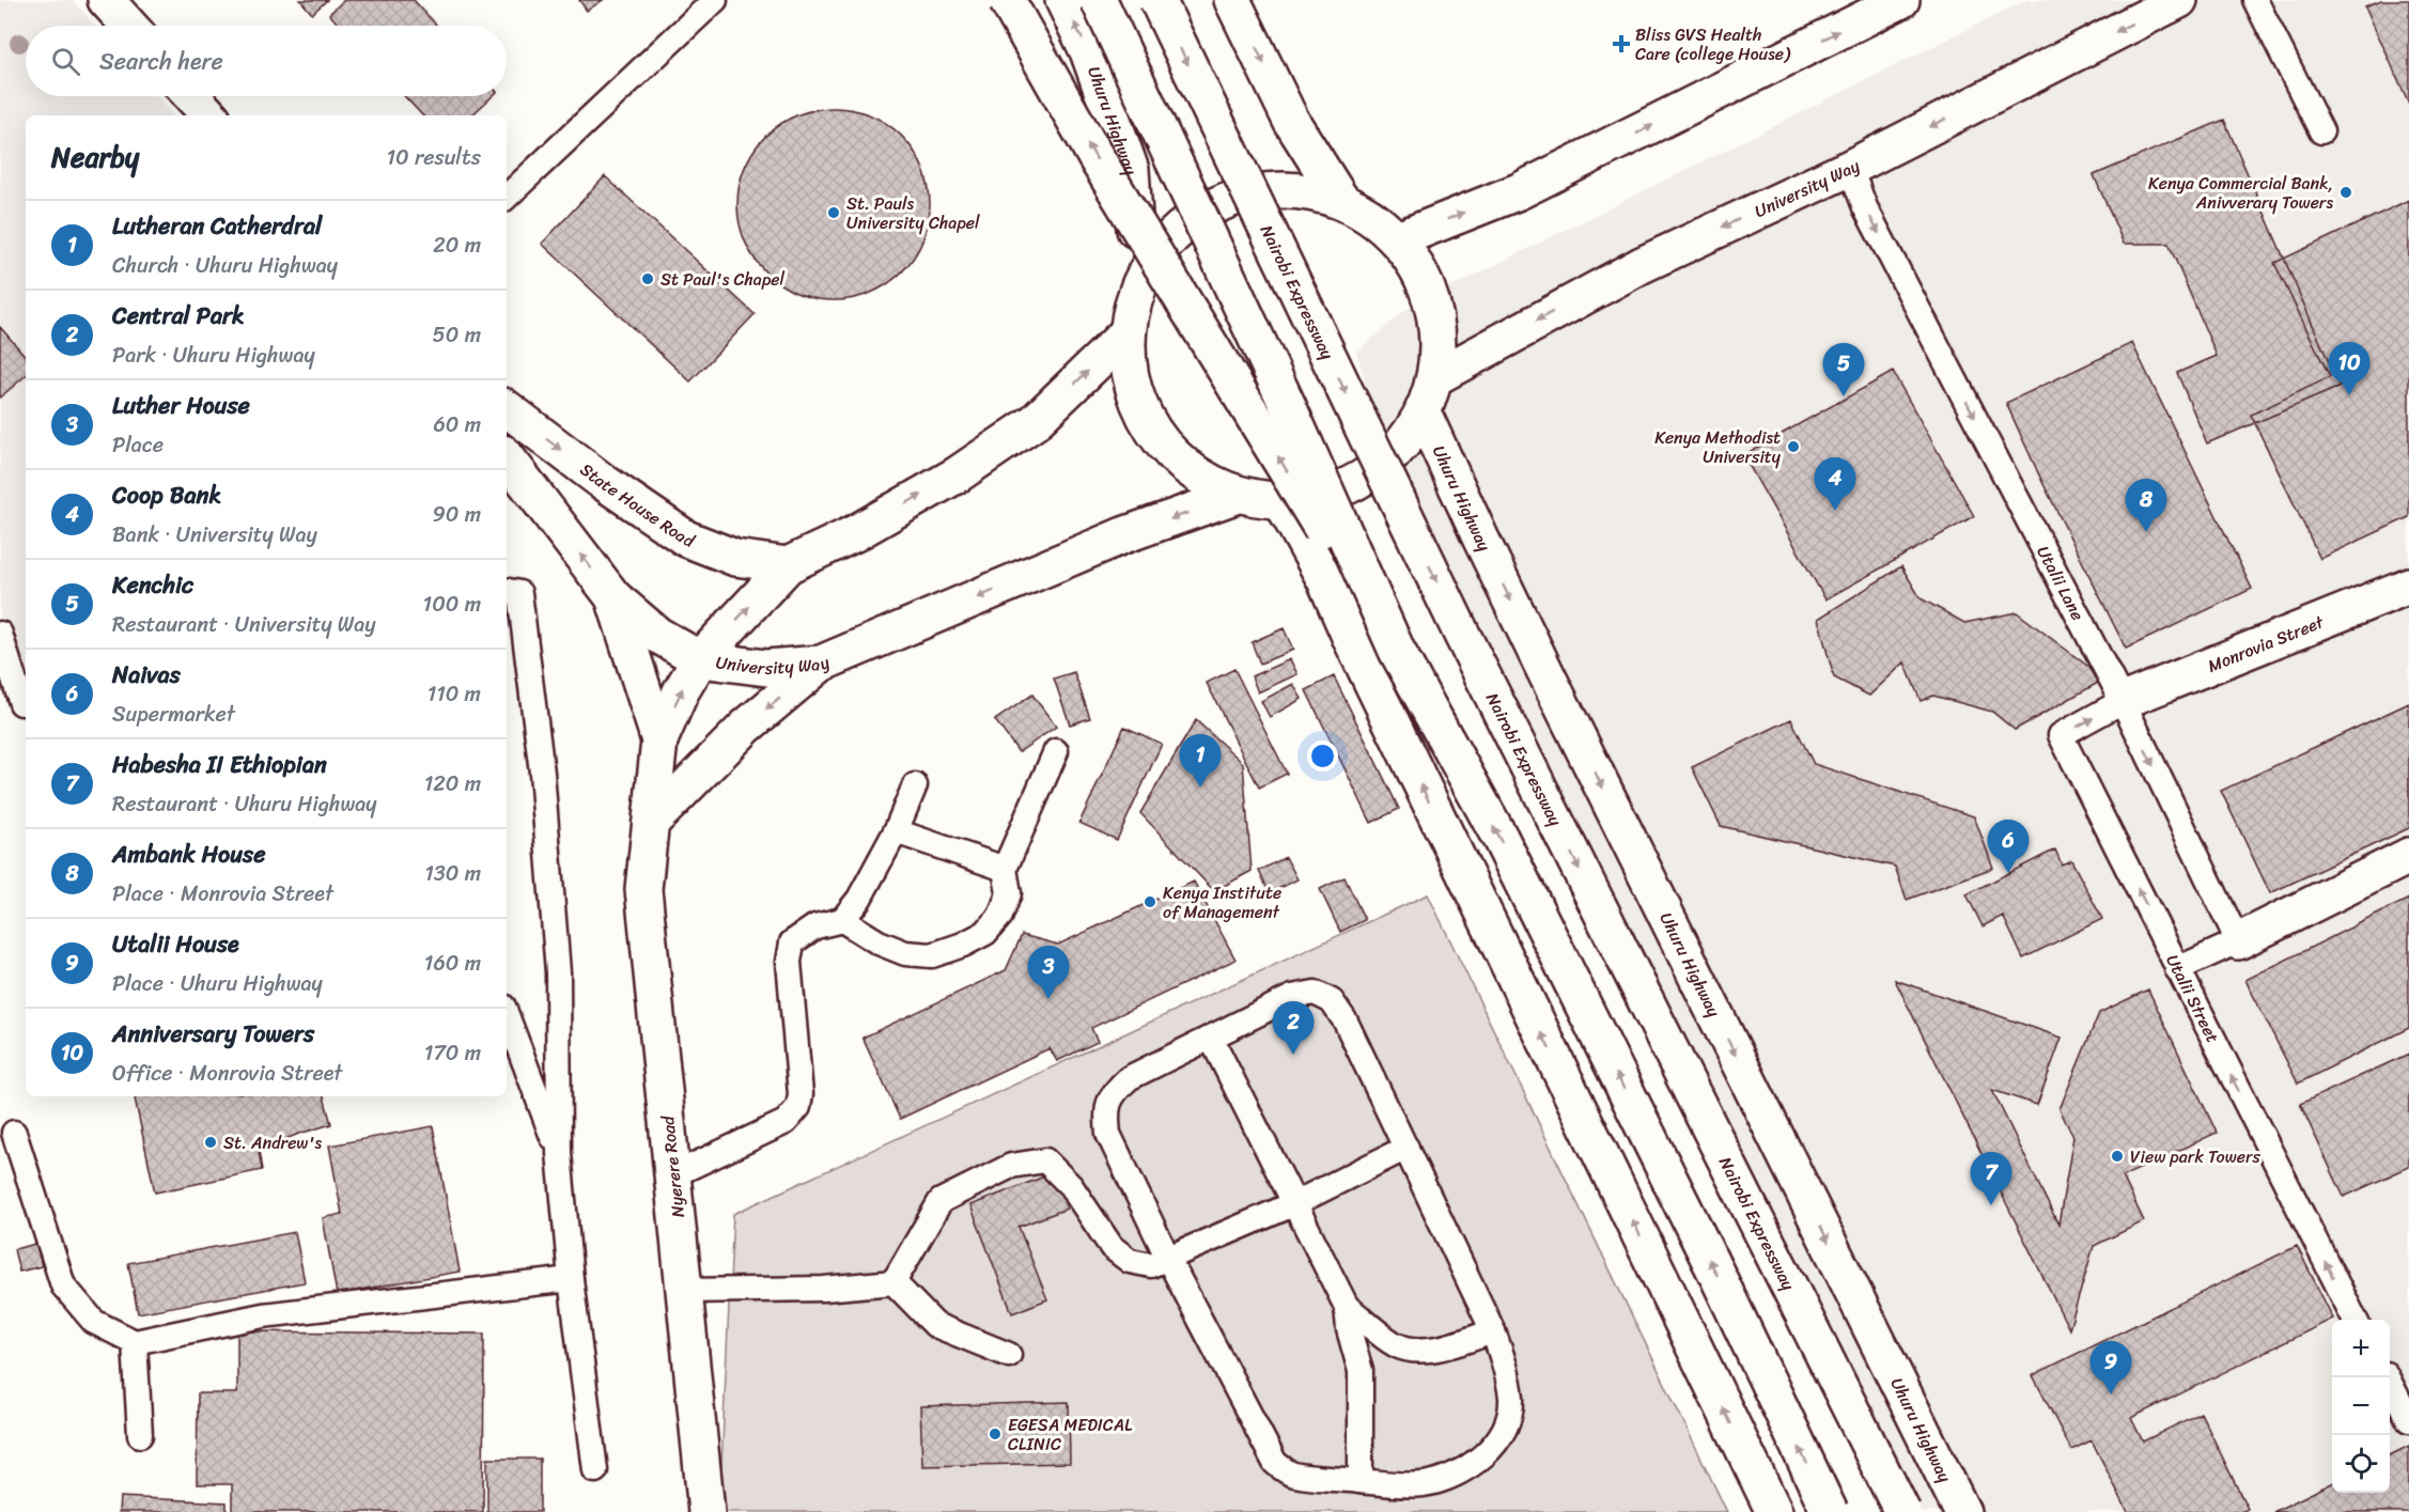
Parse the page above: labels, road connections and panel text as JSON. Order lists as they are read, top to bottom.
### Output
{
  "streets": {
    "main road": [
      "Uhuru Highway",
      "University Way",
      "Nairobi Expressway",
      "State House Road",
      "Monrovia Street",
      "Nyerere Road"
    ],
    "lane": ["Utalii Lane", "Utalii Street"]
  },
  "crossings": [
    ["University Way", "State House Road"],
    ["University Way", "Utalii Lane"],
    ["University Way", "Nyerere Road"],
    ["Utalii Lane", "Monrovia Street"],
    ["Utalii Lane", "Utalii Street"],
    ["Monrovia Street", "Utalii Street"]
  ],
  "one_way": ["Utalii Lane", "Utalii Street"],
  "places": {
    "health": ["Bliss GVS Health Care (college House)"],
    "other": [
      "Kenya Commercial Bank, Anivverary Towers",
      "St. Pauls University Chapel",
      "St Paul's Chapel",
      "Kenya Methodist University",
      "Kenya Institute of Management",
      "St. Andrew's",
      "View park Towers",
      "EGESA MEDICAL CLINIC"
    ]
  },
  "page": {
    "search": "Search here",
    "heading": ["Nearby", "10 results"],
    "list": [
      {
        "mark": "1",
        "name": "Lutheran Catherdral",
        "note": "Church · Uhuru Highway",
        "value": "20 m"
      },
      {
        "mark": "2",
        "name": "Central Park",
        "note": "Park · Uhuru Highway",
        "value": "50 m"
      },
      {
        "mark": "3",
        "name": "Luther House",
        "note": "Place",
        "value": "60 m"
      },
      {
        "mark": "4",
        "name": "Coop Bank",
        "note": "Bank · University Way",
        "value": "90 m"
      },
      {
        "mark": "5",
        "name": "Kenchic",
        "note": "Restaurant · University Way",
        "value": "100 m"
      },
      {
        "mark": "6",
        "name": "Naivas",
        "note": "Supermarket",
        "value": "110 m"
      },
      {
        "mark": "7",
        "name": "Habesha II Ethiopian",
        "note": "Restaurant · Uhuru Highway",
        "value": "120 m"
      },
      {
        "mark": "8",
        "name": "Ambank House",
        "note": "Place · Monrovia Street",
        "value": "130 m"
      },
      {
        "mark": "9",
        "name": "Utalii House",
        "note": "Place · Uhuru Highway",
        "value": "160 m"
      },
      {
        "mark": "10",
        "name": "Anniversary Towers",
        "note": "Office · Monrovia Street",
        "value": "170 m"
      }
    ],
    "pins": [
      "10",
      "5",
      "4",
      "8",
      "1",
      "6",
      "3",
      "2",
      "7",
      "9"
    ],
    "map_buttons": ["+", "−"]
  }
}
